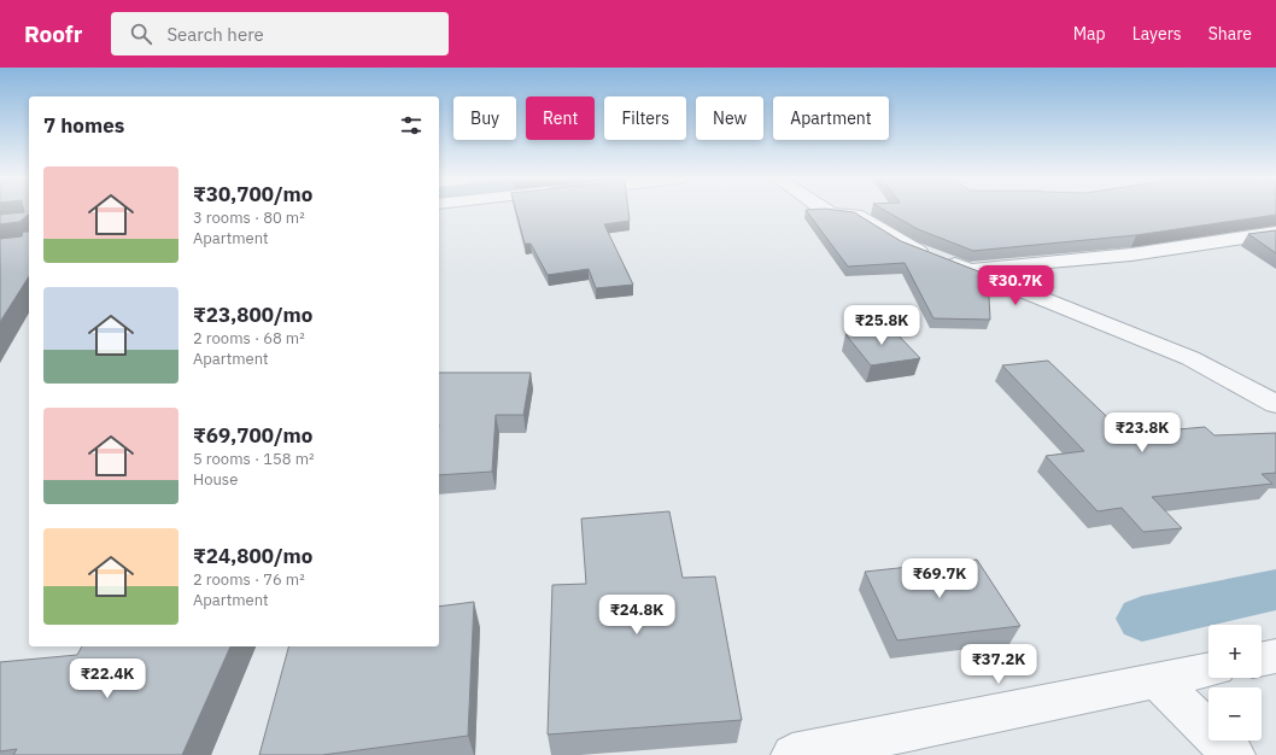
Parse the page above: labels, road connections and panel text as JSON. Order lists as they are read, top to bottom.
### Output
{
  "page": {
    "header": "Roofr",
    "search": "Search here",
    "nav": ["Map", "Layers", "Share"],
    "chip": [
      "Buy",
      "Rent",
      "Filters",
      "New",
      "Apartment"
    ],
    "heading": "7 homes",
    "list": [
      {
        "name": "₹30,700/mo",
        "note": "3 rooms · 80 m² · Apartment"
      },
      {
        "name": "₹23,800/mo",
        "note": "2 rooms · 68 m² · Apartment"
      },
      {
        "name": "₹69,700/mo",
        "note": "5 rooms · 158 m² · House"
      },
      {
        "name": "₹24,800/mo",
        "note": "2 rooms · 76 m² · Apartment"
      }
    ],
    "price": [
      "₹30.7K",
      "₹25.8K",
      "₹23.8K",
      "₹69.7K",
      "₹24.8K",
      "₹37.2K",
      "₹22.4K"
    ],
    "map_buttons": ["+", "−"]
  }
}
